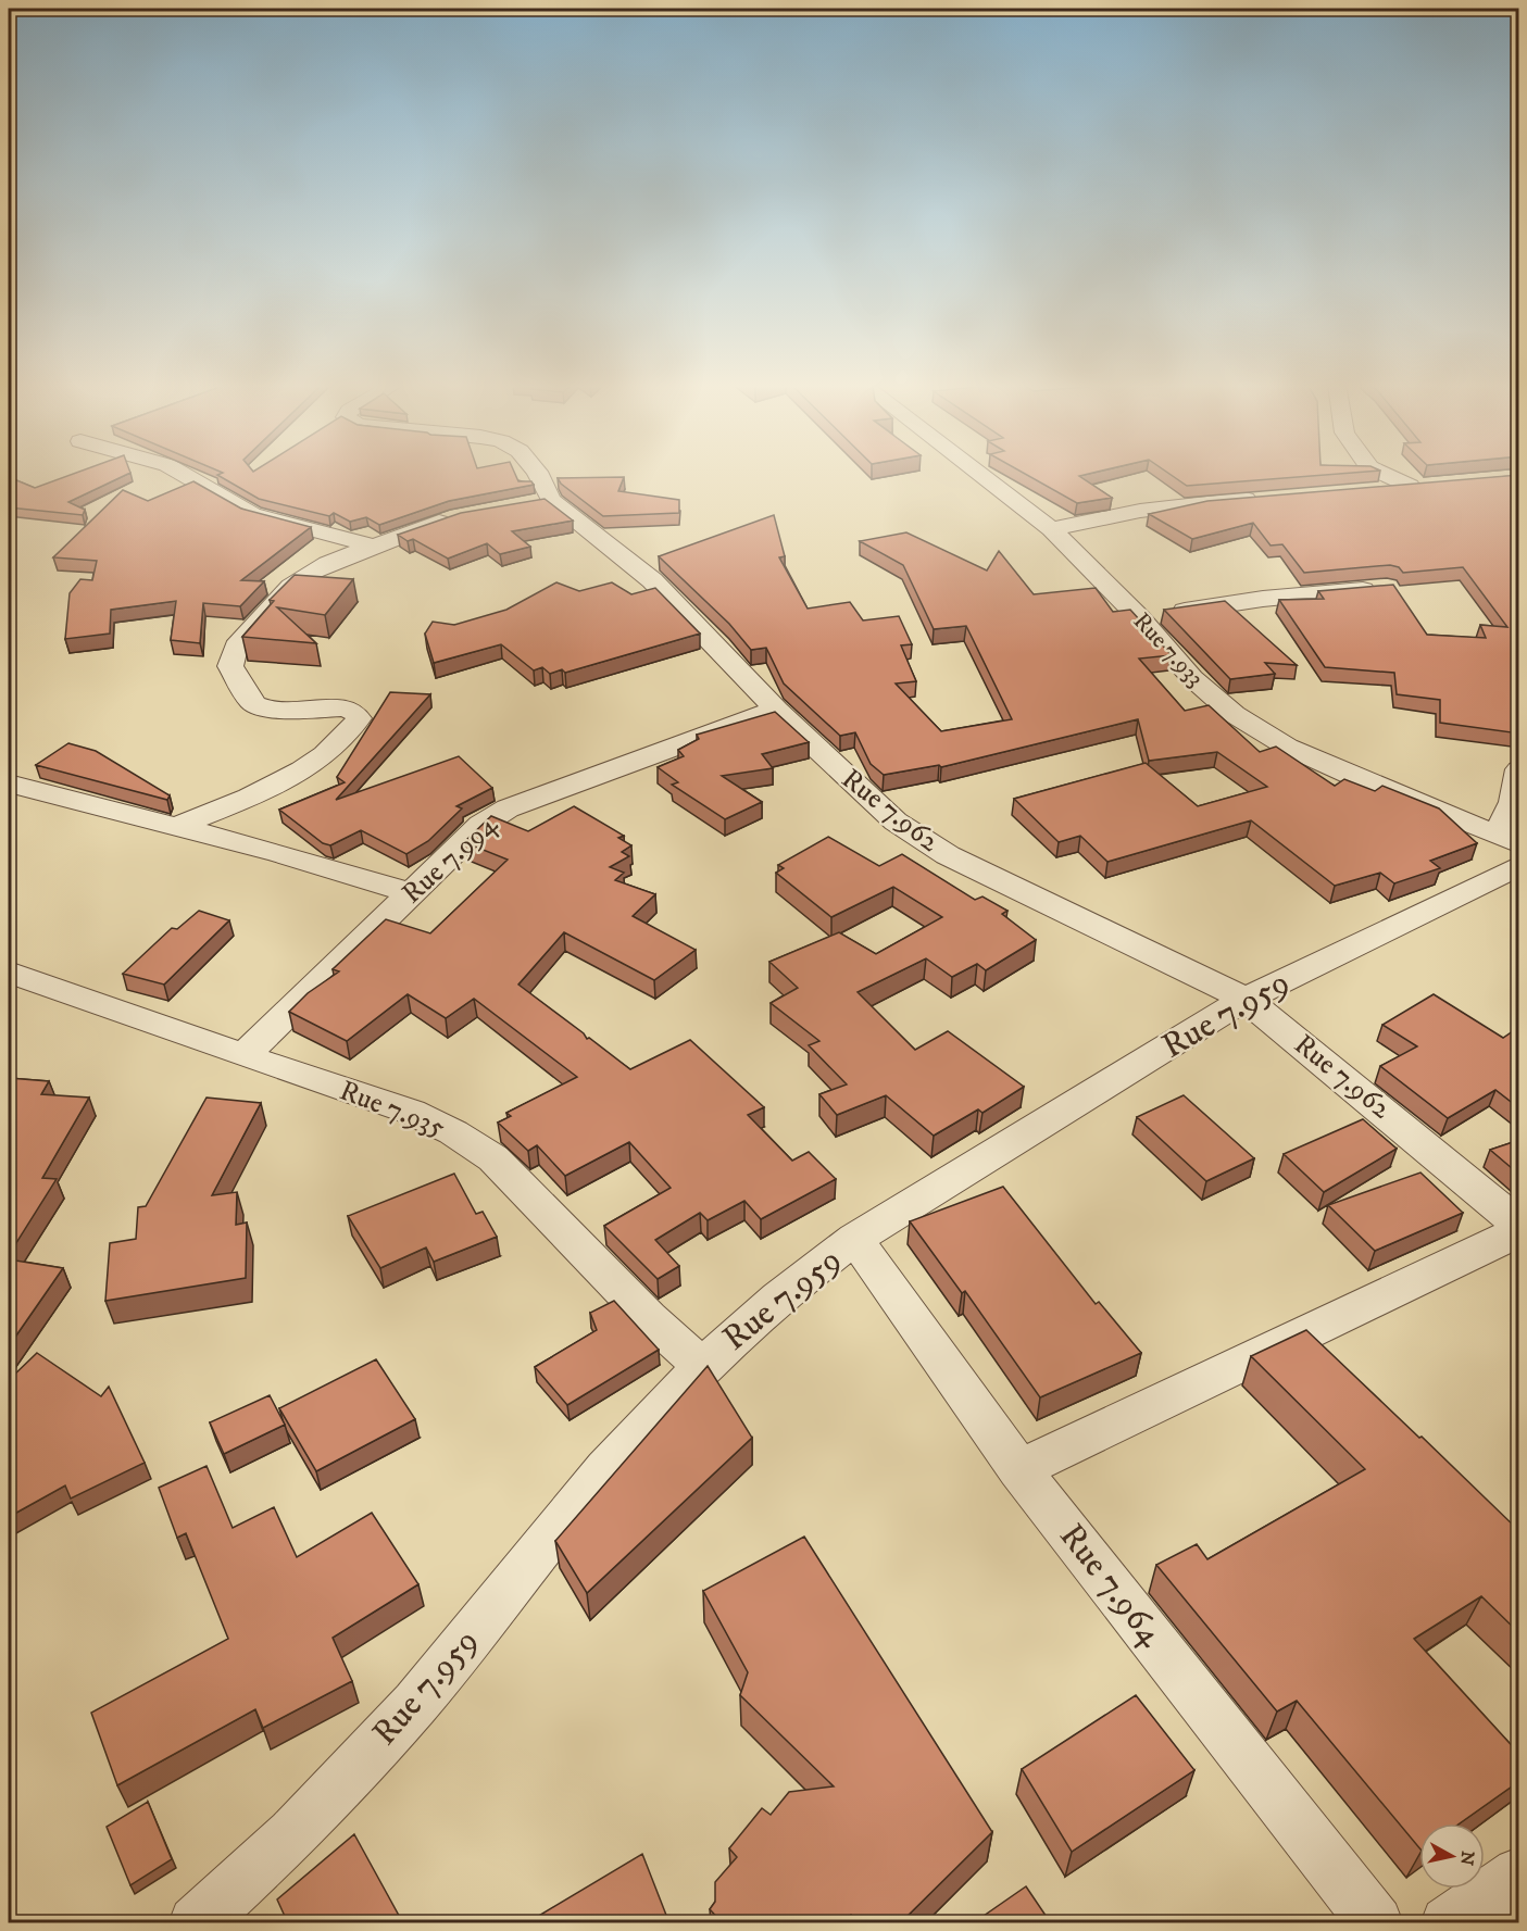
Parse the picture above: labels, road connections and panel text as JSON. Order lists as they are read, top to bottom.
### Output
{
  "streets": {
    "street": [
      "Rue 7.933",
      "Rue 7.962",
      "Rue 7.994",
      "Rue 7.959",
      "Rue 7.935",
      "Rue 7.964"
    ]
  },
  "crossings": [
    ["Rue 7.933", "Rue 7.959"],
    ["Rue 7.962", "Rue 7.994"],
    ["Rue 7.962", "Rue 7.959"],
    ["Rue 7.994", "Rue 7.935"],
    ["Rue 7.959", "Rue 7.935"],
    ["Rue 7.959", "Rue 7.964"]
  ],
  "north": "right"
}
